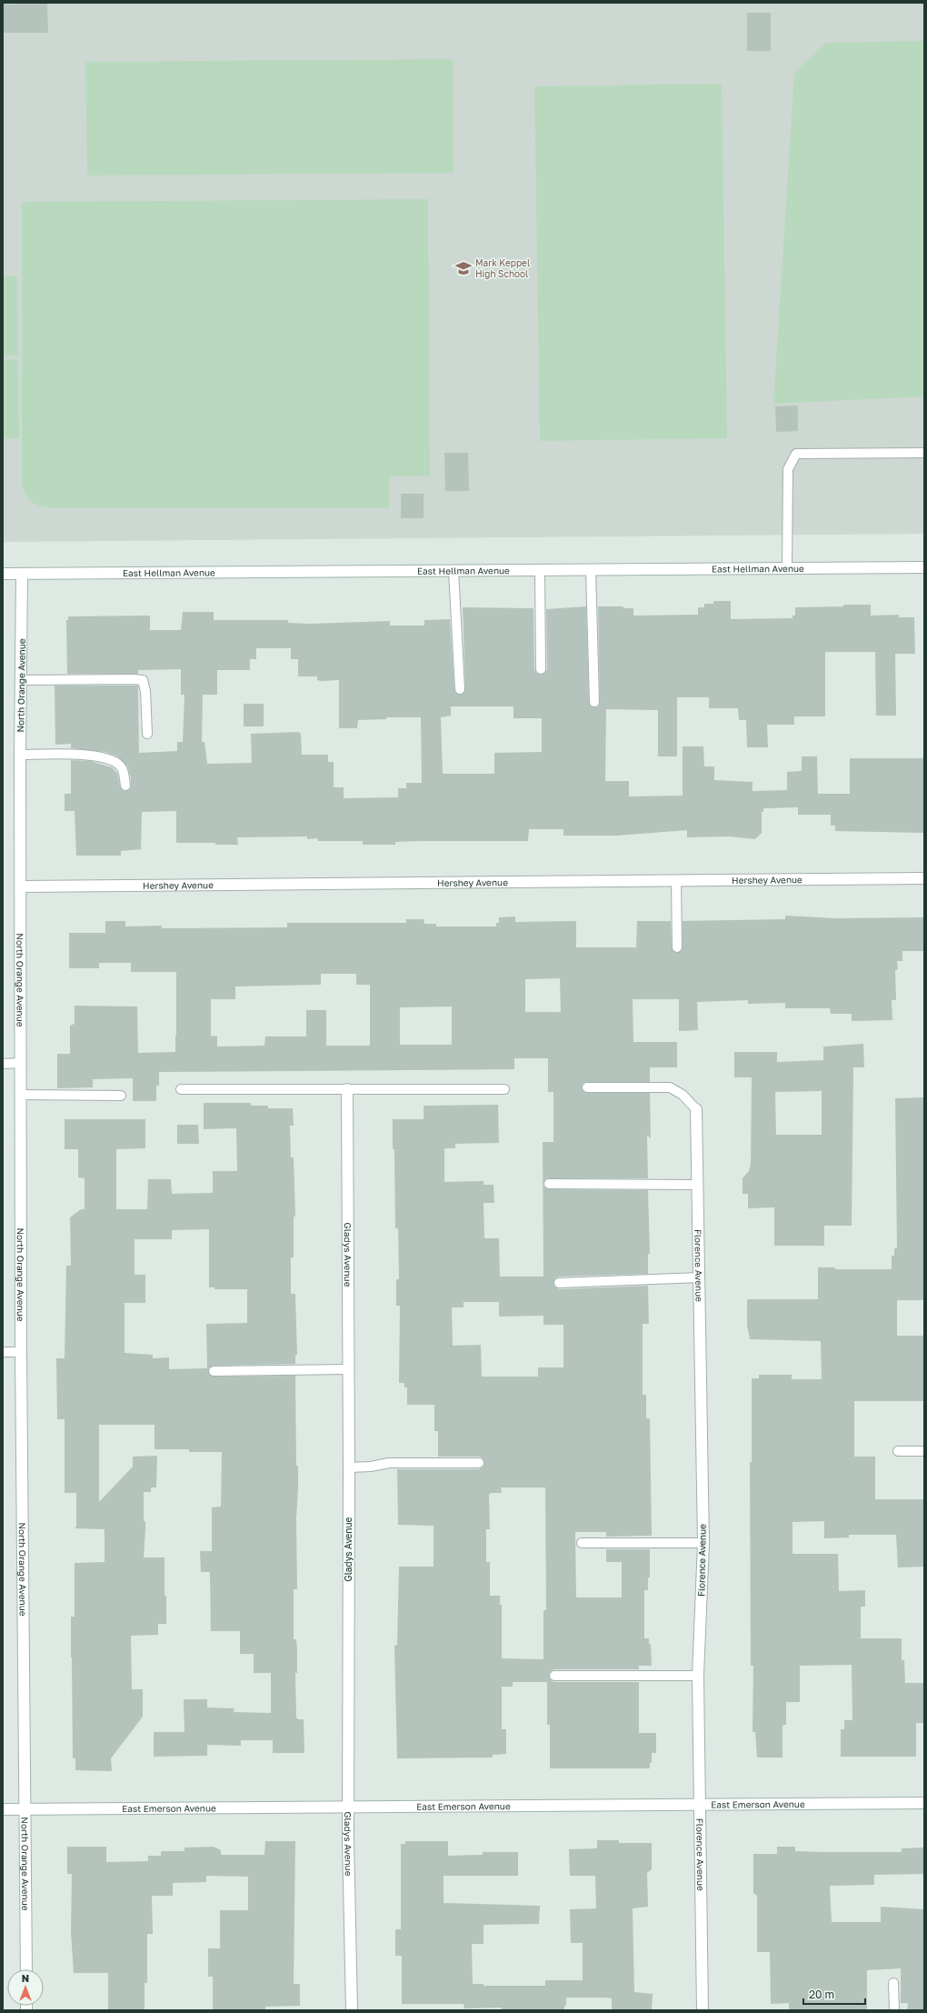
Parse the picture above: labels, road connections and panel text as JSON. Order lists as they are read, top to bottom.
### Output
{
  "streets": {
    "street": [
      "East Hellman Avenue",
      "North Orange Avenue",
      "Hershey Avenue",
      "Gladys Avenue",
      "Florence Avenue",
      "East Emerson Avenue"
    ]
  },
  "crossings": [
    ["East Hellman Avenue", "North Orange Avenue"],
    ["North Orange Avenue", "Hershey Avenue"],
    ["North Orange Avenue", "East Emerson Avenue"],
    ["Gladys Avenue", "East Emerson Avenue"],
    ["Florence Avenue", "East Emerson Avenue"]
  ],
  "places": {
    "school or university": ["Mark Keppel High School"]
  },
  "scale_bar": "20 m",
  "north": "top"
}
